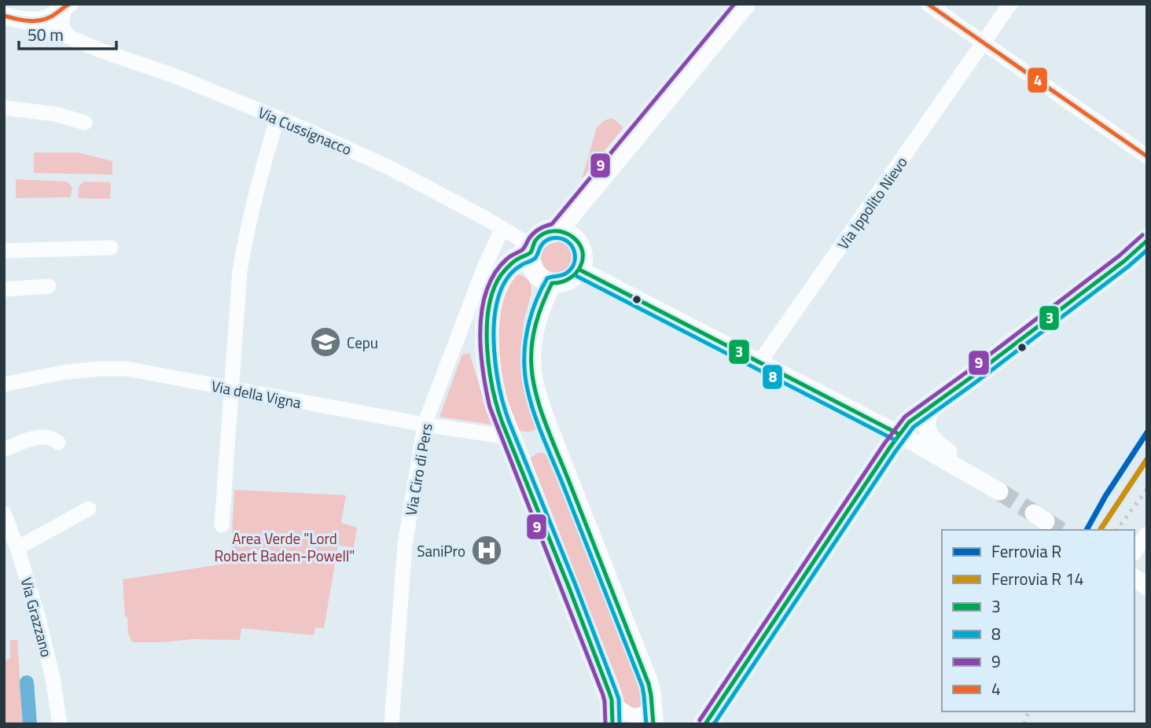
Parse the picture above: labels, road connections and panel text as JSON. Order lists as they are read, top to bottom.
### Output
{
  "streets": {
    "street": [
      "Via Cussignacco",
      "Via Ippolito Nievo",
      "Via della Vigna",
      "Via Ciro di Pers",
      "Via Grazzano"
    ]
  },
  "crossings": [
    ["Via Cussignacco", "Via Ciro di Pers"],
    ["Via della Vigna", "Via Ciro di Pers"]
  ],
  "parks": ["Area Verde \"Lord Robert Baden-Powell\""],
  "places": {
    "school or university": ["Cepu"],
    "hospital": ["SaniPro"]
  },
  "lines": [
    "transit line 9",
    "transit line 4",
    "transit line 3",
    "transit line 8",
    "rail line R"
  ],
  "legend": [
    "Ferrovia R",
    "Ferrovia R 14",
    "3",
    "8",
    "9",
    "4"
  ],
  "scale_bar": "50 m"
}
